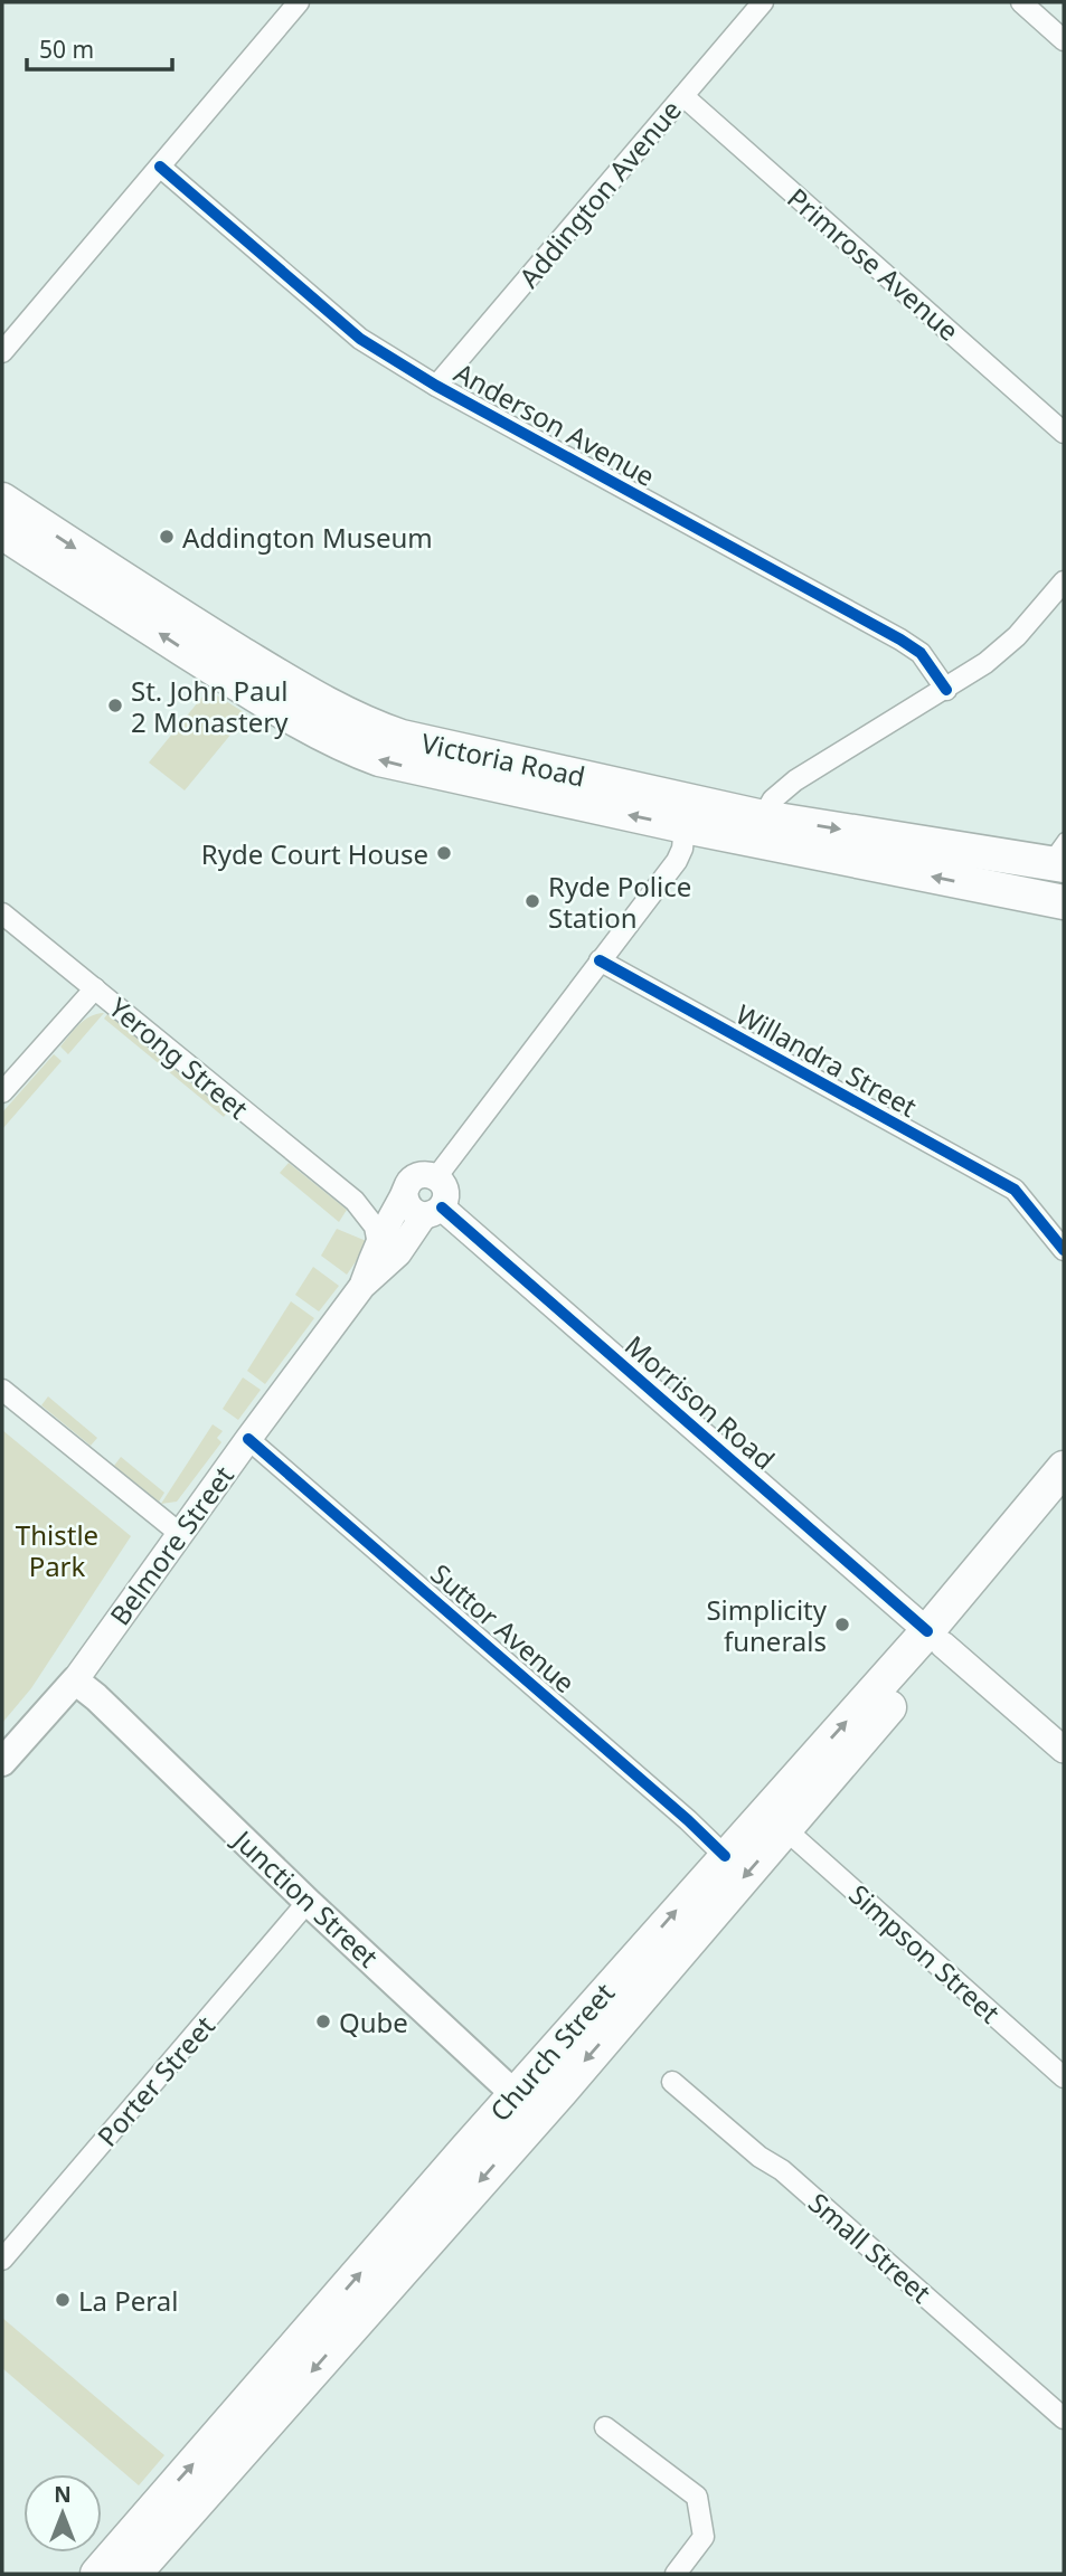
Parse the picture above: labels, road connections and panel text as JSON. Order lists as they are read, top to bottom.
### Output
{
  "streets": {
    "highway": ["Victoria Road", "Church Street"],
    "main road": ["Belmore Street", "Junction Street"],
    "street": [
      "Addington Avenue",
      "Primrose Avenue",
      "Anderson Avenue",
      "Yerong Street",
      "Willandra Street",
      "Morrison Road",
      "Suttor Avenue",
      "Simpson Street",
      "Porter Street",
      "Small Street"
    ]
  },
  "crossings": [
    ["Addington Avenue", "Primrose Avenue"],
    ["Addington Avenue", "Anderson Avenue"],
    ["Yerong Street", "Morrison Road"],
    ["Yerong Street", "Belmore Street"],
    ["Morrison Road", "Belmore Street"],
    ["Morrison Road", "Church Street"],
    ["Belmore Street", "Suttor Avenue"],
    ["Belmore Street", "Junction Street"],
    ["Suttor Avenue", "Church Street"],
    ["Junction Street", "Church Street"],
    ["Junction Street", "Porter Street"],
    ["Simpson Street", "Church Street"]
  ],
  "parks": ["Thistle Park"],
  "places": [
    "Addington Museum",
    "St. John Paul 2 Monastery",
    "Ryde Court House",
    "Ryde Police Station",
    "Simplicity funerals",
    "Qube",
    "La Peral"
  ],
  "scale_bar": "50 m",
  "north": "top"
}
